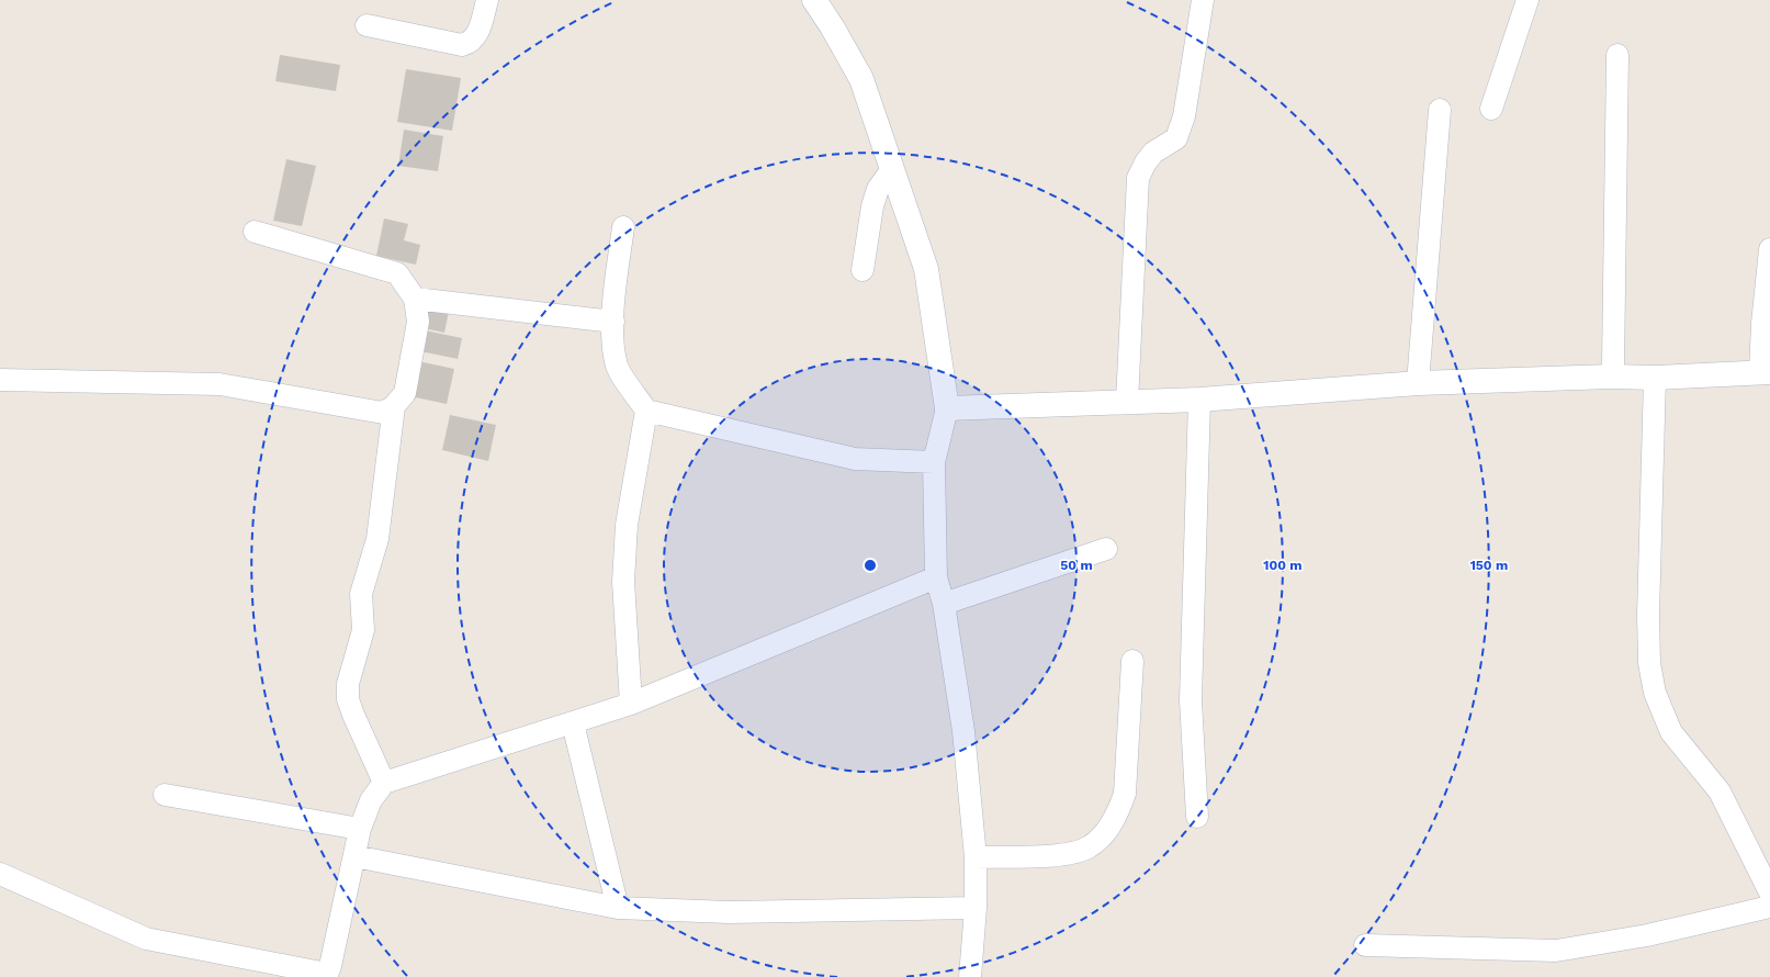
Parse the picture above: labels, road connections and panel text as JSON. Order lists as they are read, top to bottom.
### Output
{
  "rings": ["50 m", "100 m", "150 m"]
}
